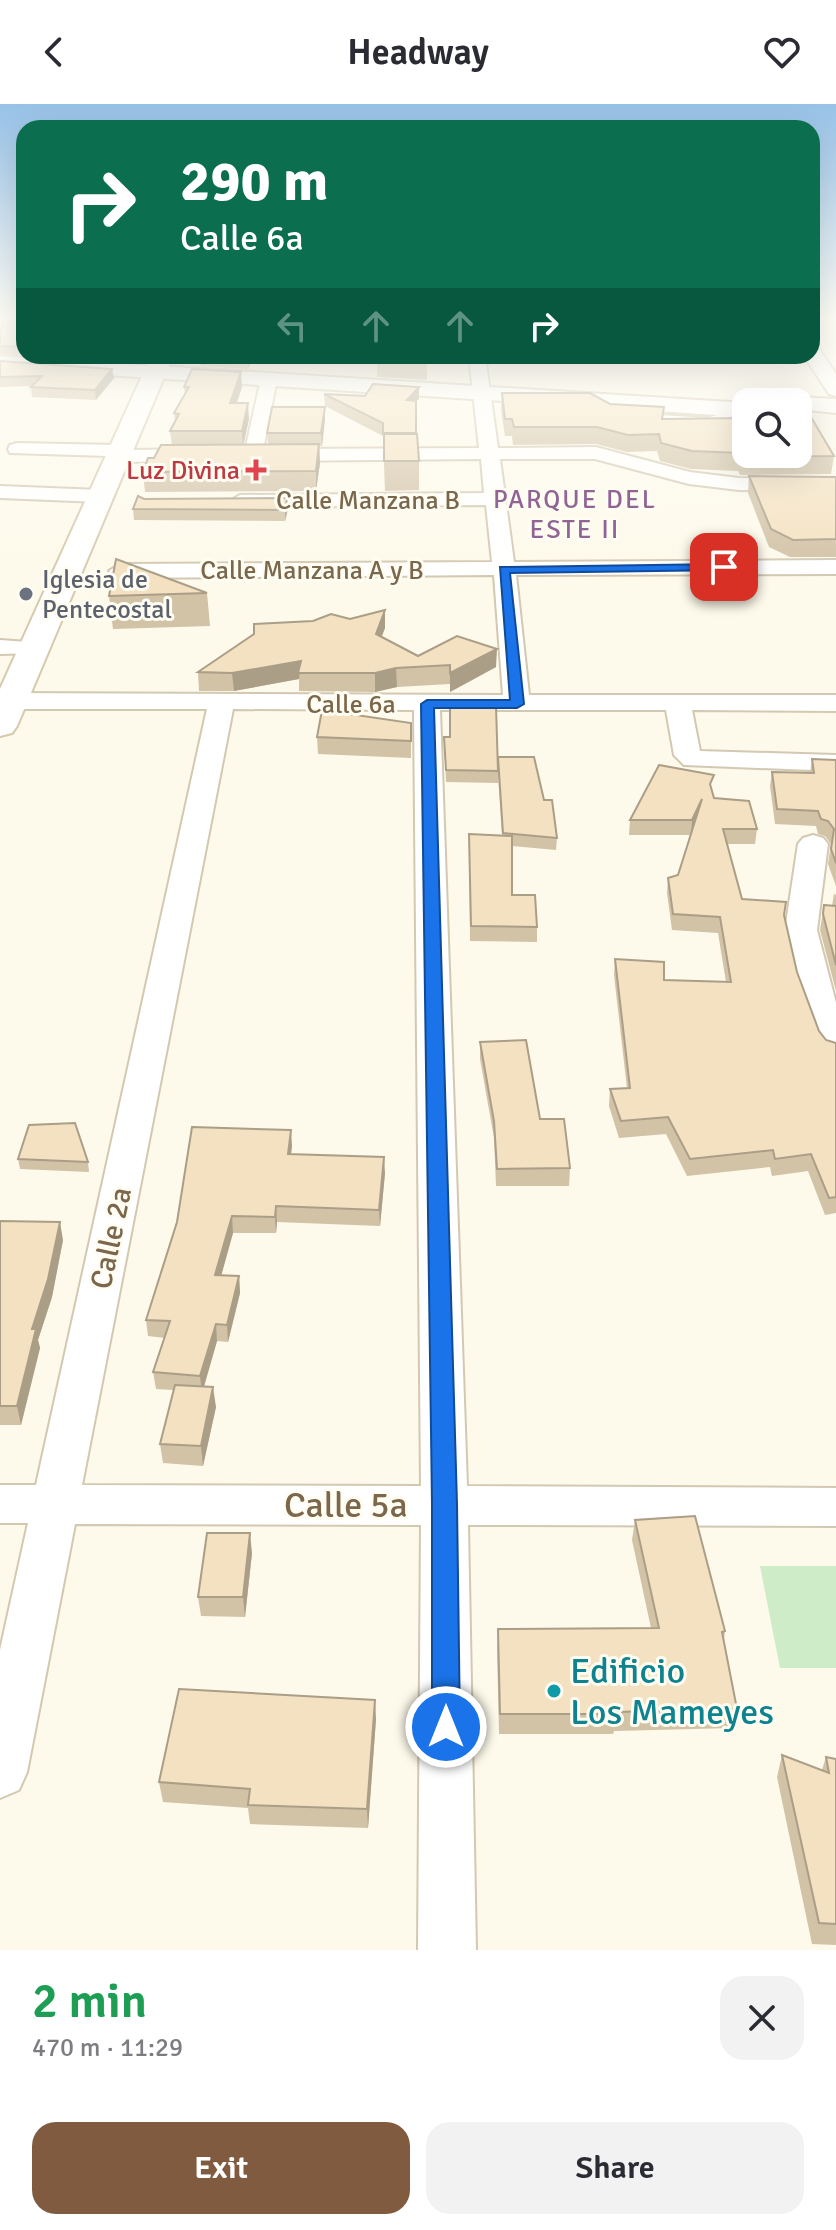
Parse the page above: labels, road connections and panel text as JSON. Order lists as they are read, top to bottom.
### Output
{
  "streets": {
    "street": [
      "Calle Manzana B",
      "Calle Manzana A y B",
      "Calle 6a",
      "Calle 2a",
      "Calle 5a"
    ]
  },
  "crossings": [
    ["Calle 6a", "Calle 2a"],
    ["Calle 2a", "Calle 5a"]
  ],
  "districts": ["PARQUE DEL ESTE II"],
  "places": {
    "health": ["Luz Divina"],
    "other": ["Iglesia de Pentecostal", "Edificio Los Mameyes"]
  },
  "page": {
    "header": "Headway",
    "turn": ["290 m", "Calle 6a"],
    "heading": ["2 min", "470 m · 11:29"],
    "buttons": ["Exit", "Share"]
  }
}
